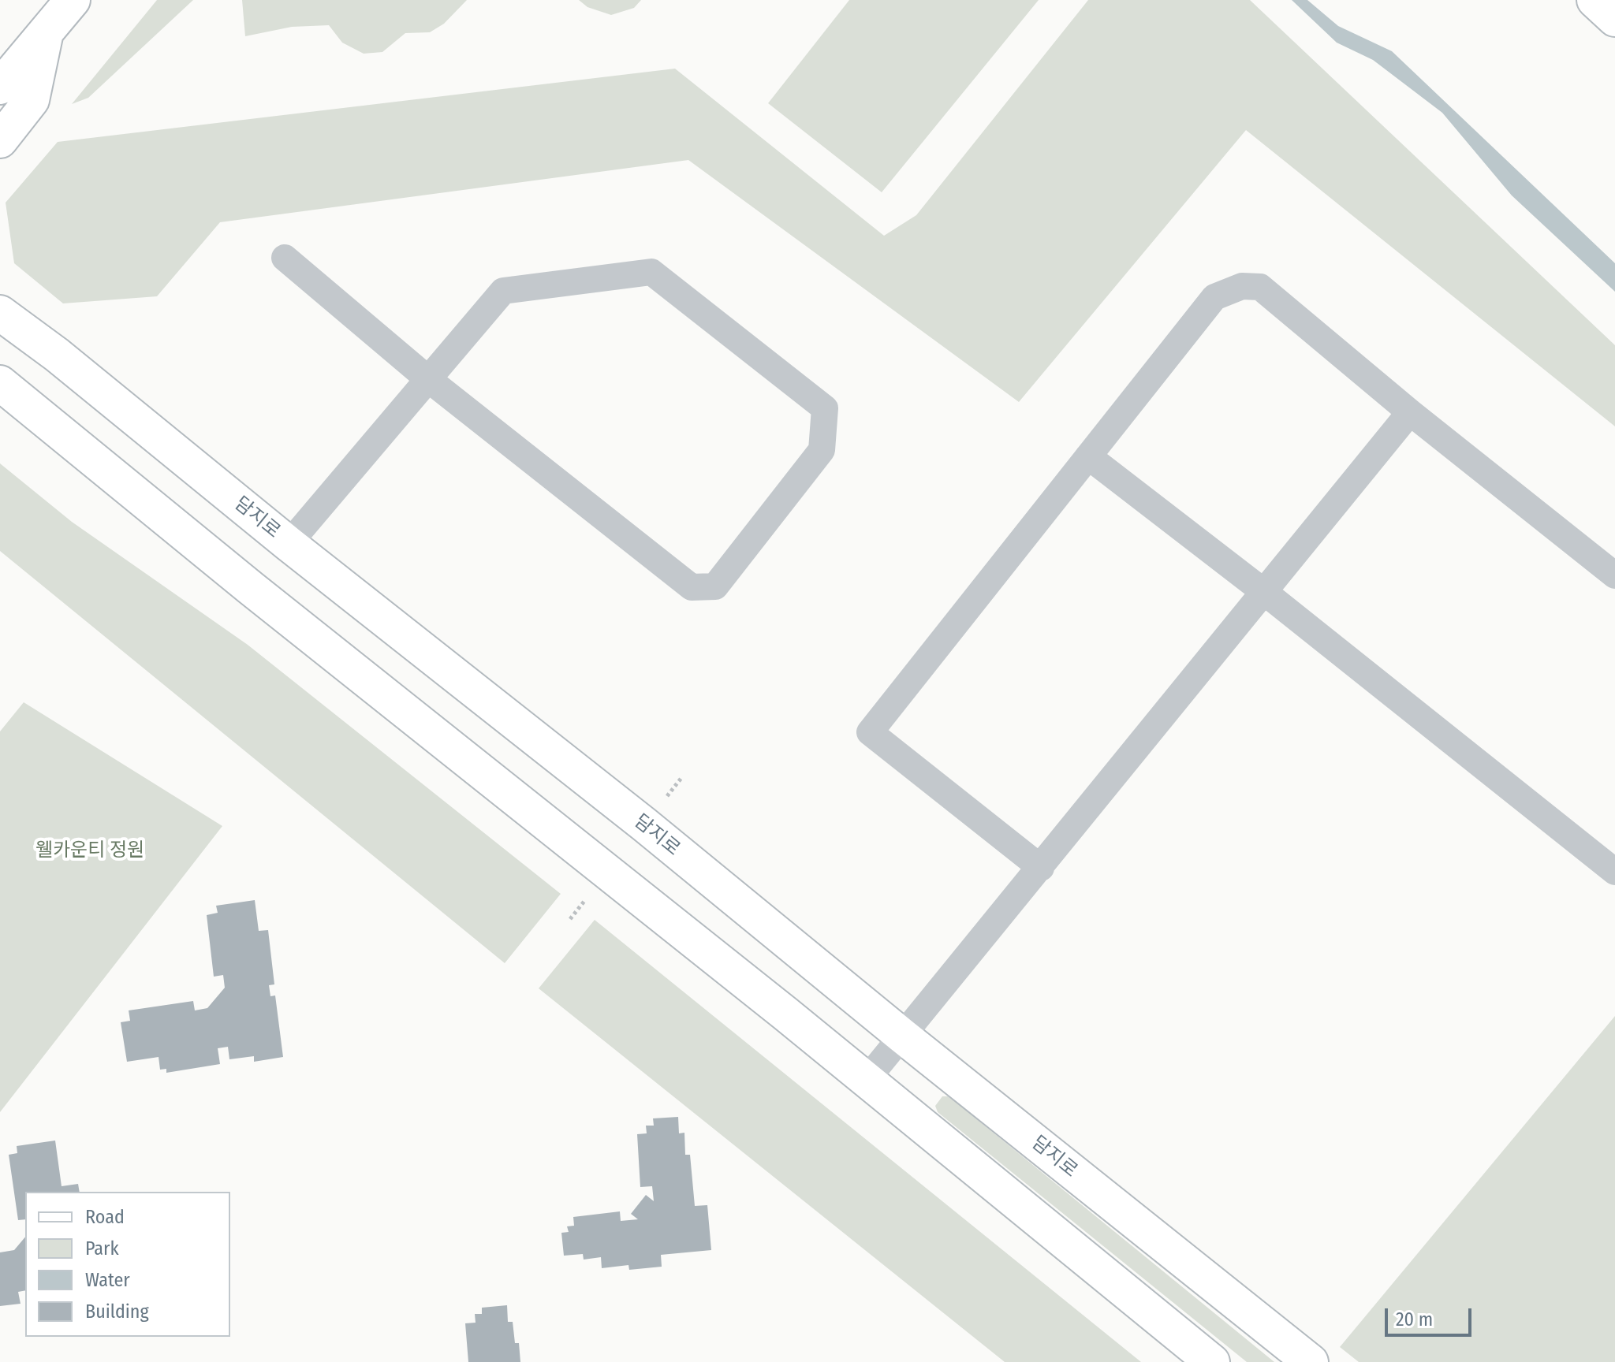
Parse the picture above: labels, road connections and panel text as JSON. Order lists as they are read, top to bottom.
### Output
{
  "streets": {
    "street": ["담지로"]
  },
  "parks": ["웰카운티 정원"],
  "legend": [
    "Road",
    "Park",
    "Water",
    "Building"
  ],
  "scale_bar": "20 m"
}
